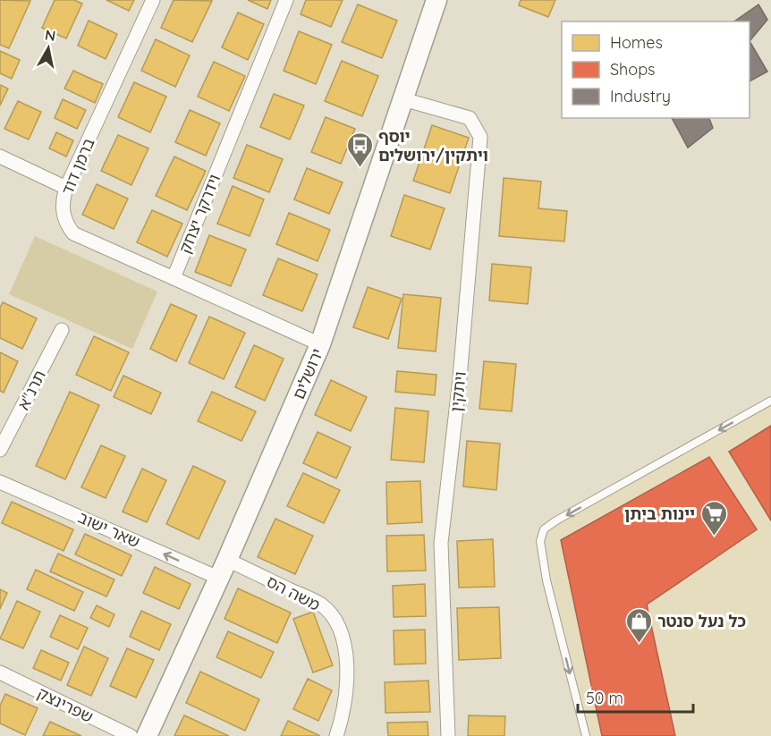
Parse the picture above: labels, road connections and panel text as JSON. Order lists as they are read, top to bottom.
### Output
{
  "streets": {
    "street": [
      "ברמן דוד",
      "וידרקר יצחק",
      "ירושלים",
      "תרנ\"א",
      "ויתקין",
      "שאר ישוב",
      "משה הס",
      "שפרינצק"
    ]
  },
  "crossings": [
    ["ברמן דוד", "וידרקר יצחק"],
    ["ירושלים", "ויתקין"],
    ["ירושלים", "שאר ישוב"],
    ["ירושלים", "משה הס"],
    ["שאר ישוב", "משה הס"]
  ],
  "one_way": ["שאר ישוב"],
  "places": {
    "bus stop": ["יוסף ויתקין/ירושלים"],
    "supermarket": ["יינות ביתן"],
    "shop": ["כל נעל סנטר"]
  },
  "legend": ["Homes", "Shops", "Industry"],
  "scale_bar": "50 m",
  "north": "top"
}
